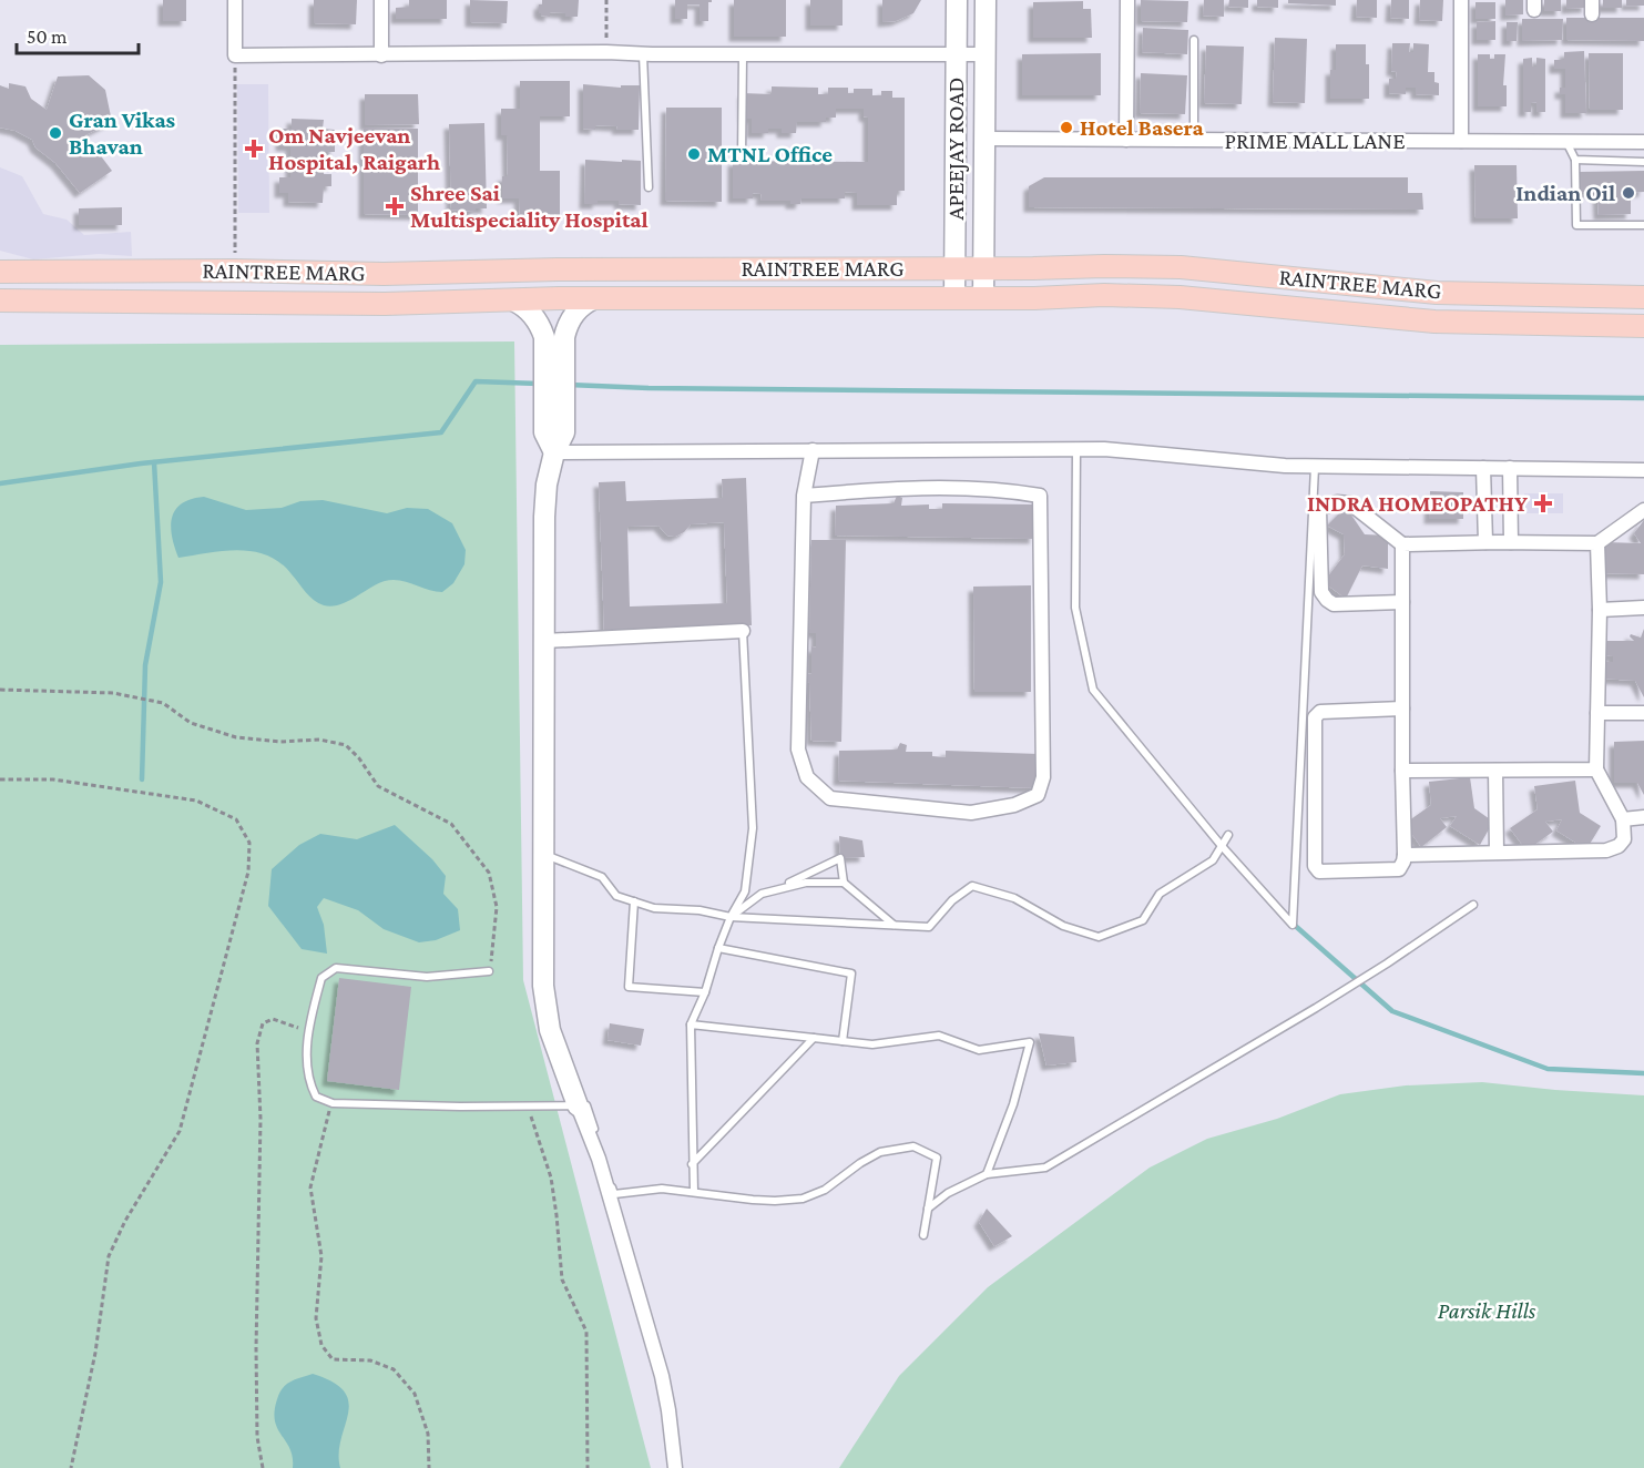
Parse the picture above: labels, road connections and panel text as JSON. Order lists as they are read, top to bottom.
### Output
{
  "streets": {
    "main road": ["RAINTREE MARG"],
    "street": ["PRIME MALL LANE", "APEEJAY ROAD"]
  },
  "crossings": [
    ["PRIME MALL LANE", "APEEJAY ROAD"],
    ["APEEJAY ROAD", "RAINTREE MARG"]
  ],
  "parks": ["Parsik Hills"],
  "places": {
    "other": [
      "Hotel Basera",
      "Gran Vikas Bhavan",
      "MTNL Office",
      "Indian Oil"
    ],
    "health": ["Om Navjeevan Hospital, Raigarh", "Shree Sai Multispeciality Hospital", "INDRA HOMEOPATHY"]
  },
  "scale_bar": "50 m"
}
